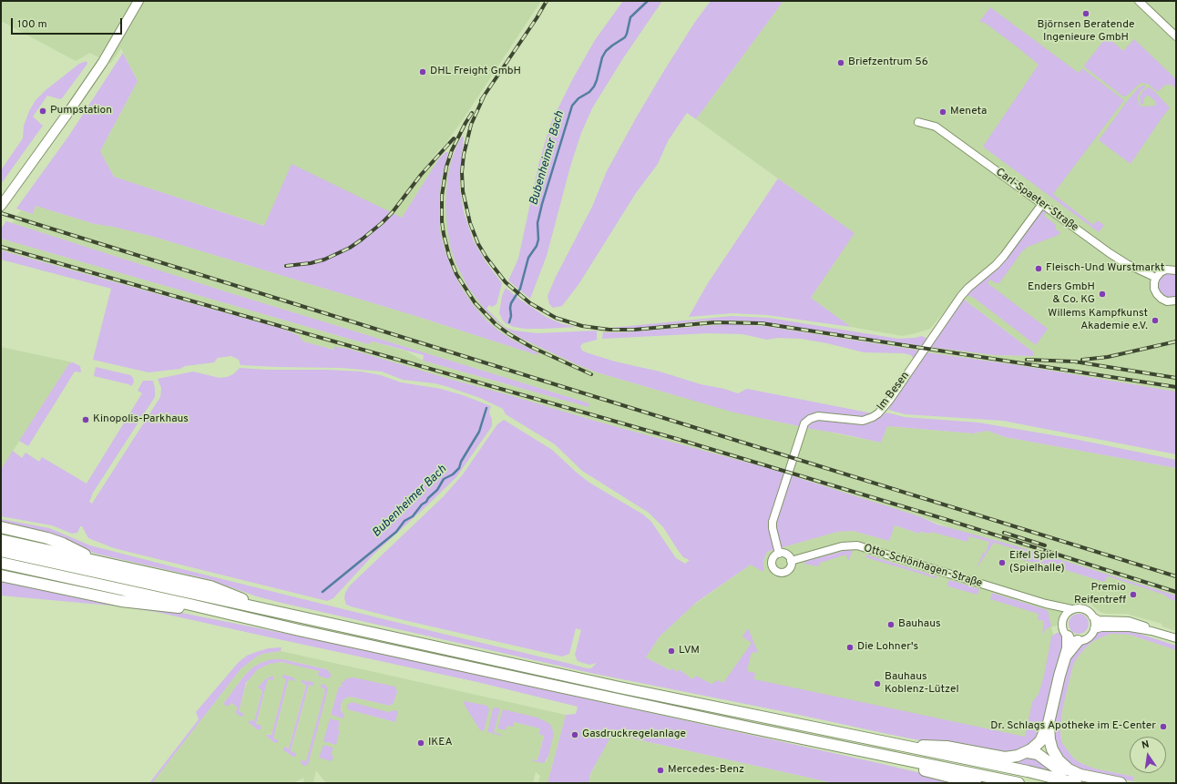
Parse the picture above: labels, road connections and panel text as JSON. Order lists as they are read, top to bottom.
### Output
{
  "streets": {
    "street": ["Carl-Spaeter-Straße", "Im Besen", "Otto-Schönhagen-Straße"]
  },
  "crossings": [
    ["Carl-Spaeter-Straße", "Im Besen"],
    ["Im Besen", "Otto-Schönhagen-Straße"]
  ],
  "water": ["Bubenheimer Bach"],
  "places": [
    "Björnsen Beratende Ingenieure GmbH",
    "Briefzentrum 56",
    "DHL Freight GmbH",
    "Pumpstation",
    "Meneta",
    "Fleisch-Und Wurstmarkt",
    "Enders GmbH & Co. KG",
    "Willems Kampfkunst Akademie e.V.",
    "Kinopolis-Parkhaus",
    "Eifel Spiel (Spielhalle)",
    "Premio Reifentreff",
    "Bauhaus",
    "Die Lohner's",
    "LVM",
    "Bauhaus Koblenz-Lützel",
    "Dr. Schlags Apotheke im E-Center",
    "Gasdruckregelanlage",
    "IKEA",
    "Mercedes-Benz"
  ],
  "scale_bar": "100 m",
  "north": "top"
}
